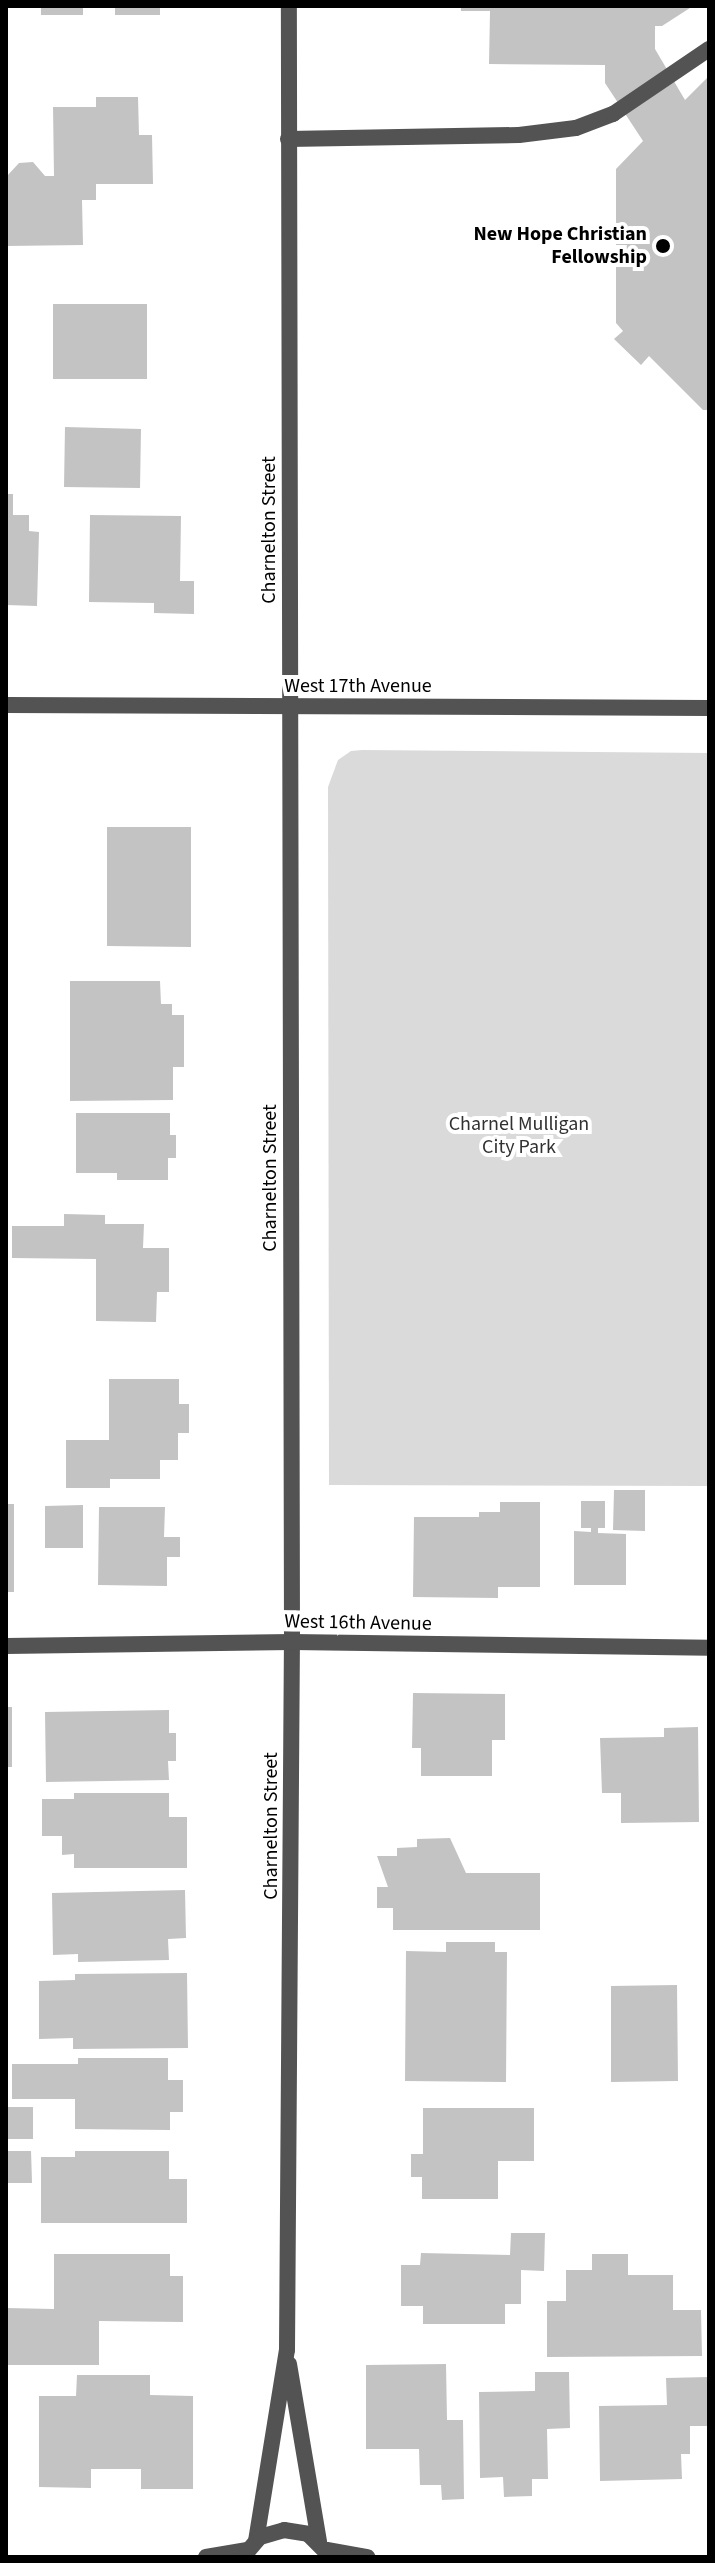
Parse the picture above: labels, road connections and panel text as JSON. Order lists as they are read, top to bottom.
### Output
{
  "streets": {
    "street": ["Charnelton Street", "West 17th Avenue", "West 16th Avenue"]
  },
  "crossings": [
    ["Charnelton Street", "West 17th Avenue"],
    ["Charnelton Street", "West 16th Avenue"]
  ],
  "parks": ["Charnel Mulligan City Park"],
  "places": ["New Hope Christian Fellowship"]
}
